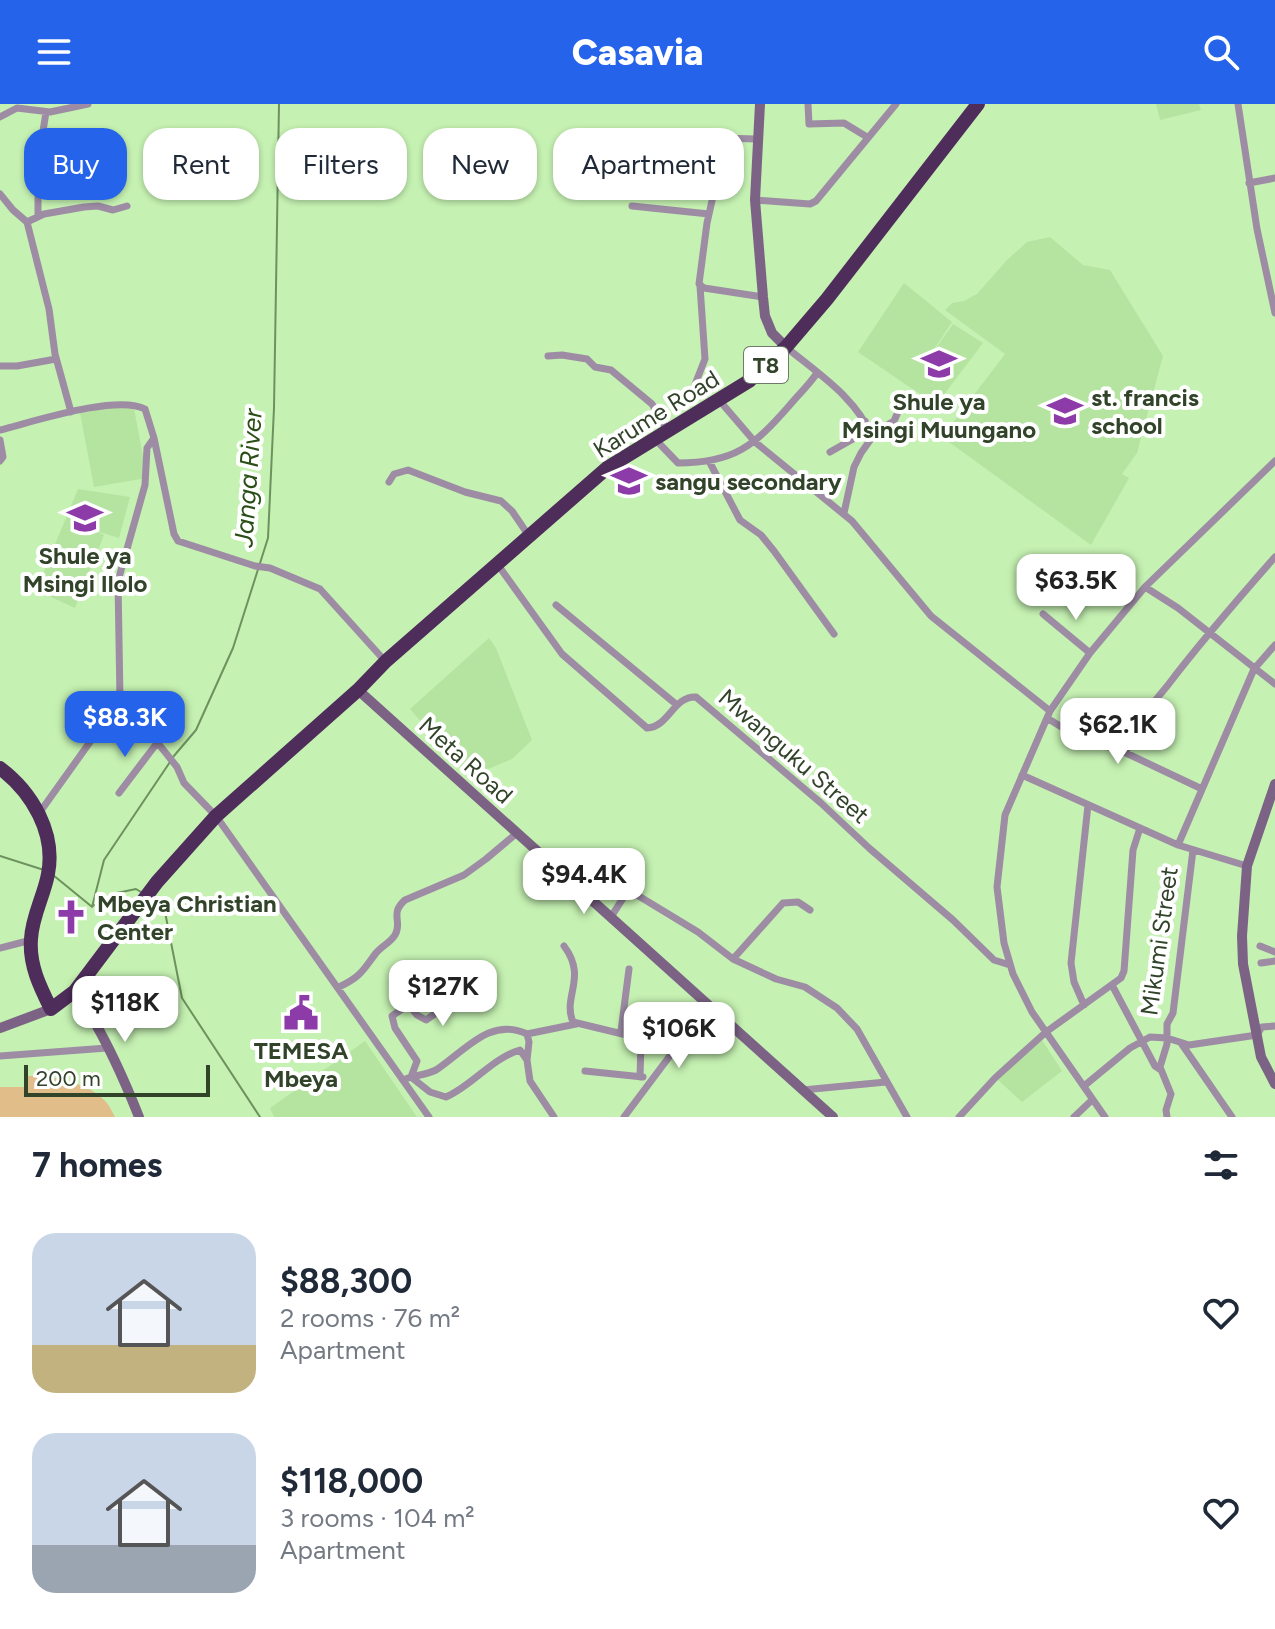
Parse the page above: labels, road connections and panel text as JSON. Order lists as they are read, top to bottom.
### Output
{
  "streets": {
    "highway": ["T8", "Karume Road"],
    "street": ["Mwanguku Street", "Meta Road", "Mikumi Street"]
  },
  "crossings": [
    ["T8", "Karume Road"],
    ["T8", "Mwanguku Street"],
    ["T8", "Meta Road"],
    ["Karume Road", "Mwanguku Street"]
  ],
  "water": ["Janga River"],
  "places": {
    "school or university": [
      "Shule ya Msingi Muungano",
      "st. francis school",
      "sangu secondary",
      "Shule ya Msingi Ilolo"
    ],
    "church": ["Mbeya Christian Center"],
    "public building": ["TEMESA Mbeya"]
  },
  "scale_bar": "200 m",
  "page": {
    "header": "Casavia",
    "chip": [
      "Buy",
      "Rent",
      "Filters",
      "New",
      "Apartment"
    ],
    "price": [
      "$63.5K",
      "$88.3K",
      "$62.1K",
      "$94.4K",
      "$127K",
      "$118K",
      "$106K"
    ],
    "scale": "200 m",
    "heading": "7 homes",
    "list": [
      {
        "name": "$88,300",
        "note": "2 rooms · 76 m² · Apartment"
      },
      {
        "name": "$118,000",
        "note": "3 rooms · 104 m² · Apartment"
      }
    ]
  }
}
